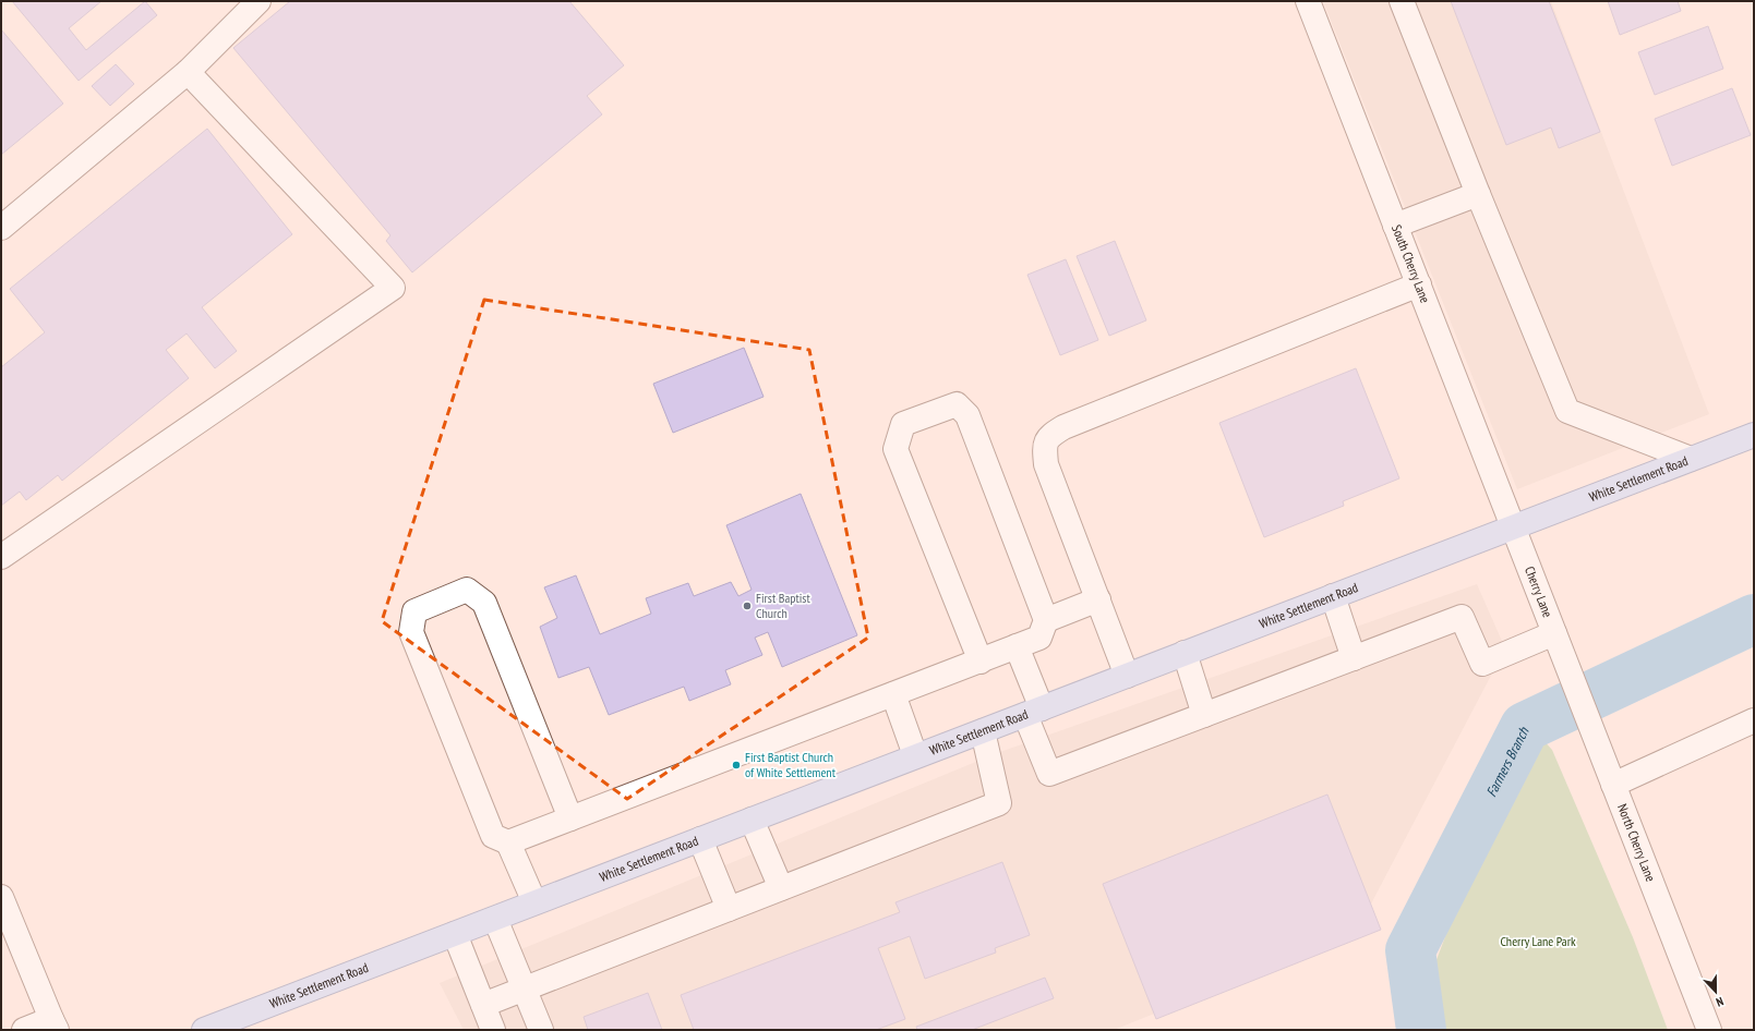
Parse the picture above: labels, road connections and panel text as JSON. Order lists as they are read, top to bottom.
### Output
{
  "streets": {
    "main road": ["White Settlement Road"],
    "street": ["South Cherry Lane", "Cherry Lane", "North Cherry Lane"]
  },
  "crossings": [
    ["South Cherry Lane", "White Settlement Road"],
    ["South Cherry Lane", "Cherry Lane"],
    ["White Settlement Road", "Cherry Lane"],
    ["Cherry Lane", "North Cherry Lane"]
  ],
  "water": ["Farmers Branch"],
  "parks": ["Cherry Lane Park"],
  "places": ["First Baptist Church", "First Baptist Church of White Settlement"],
  "north": "bottom"
}
